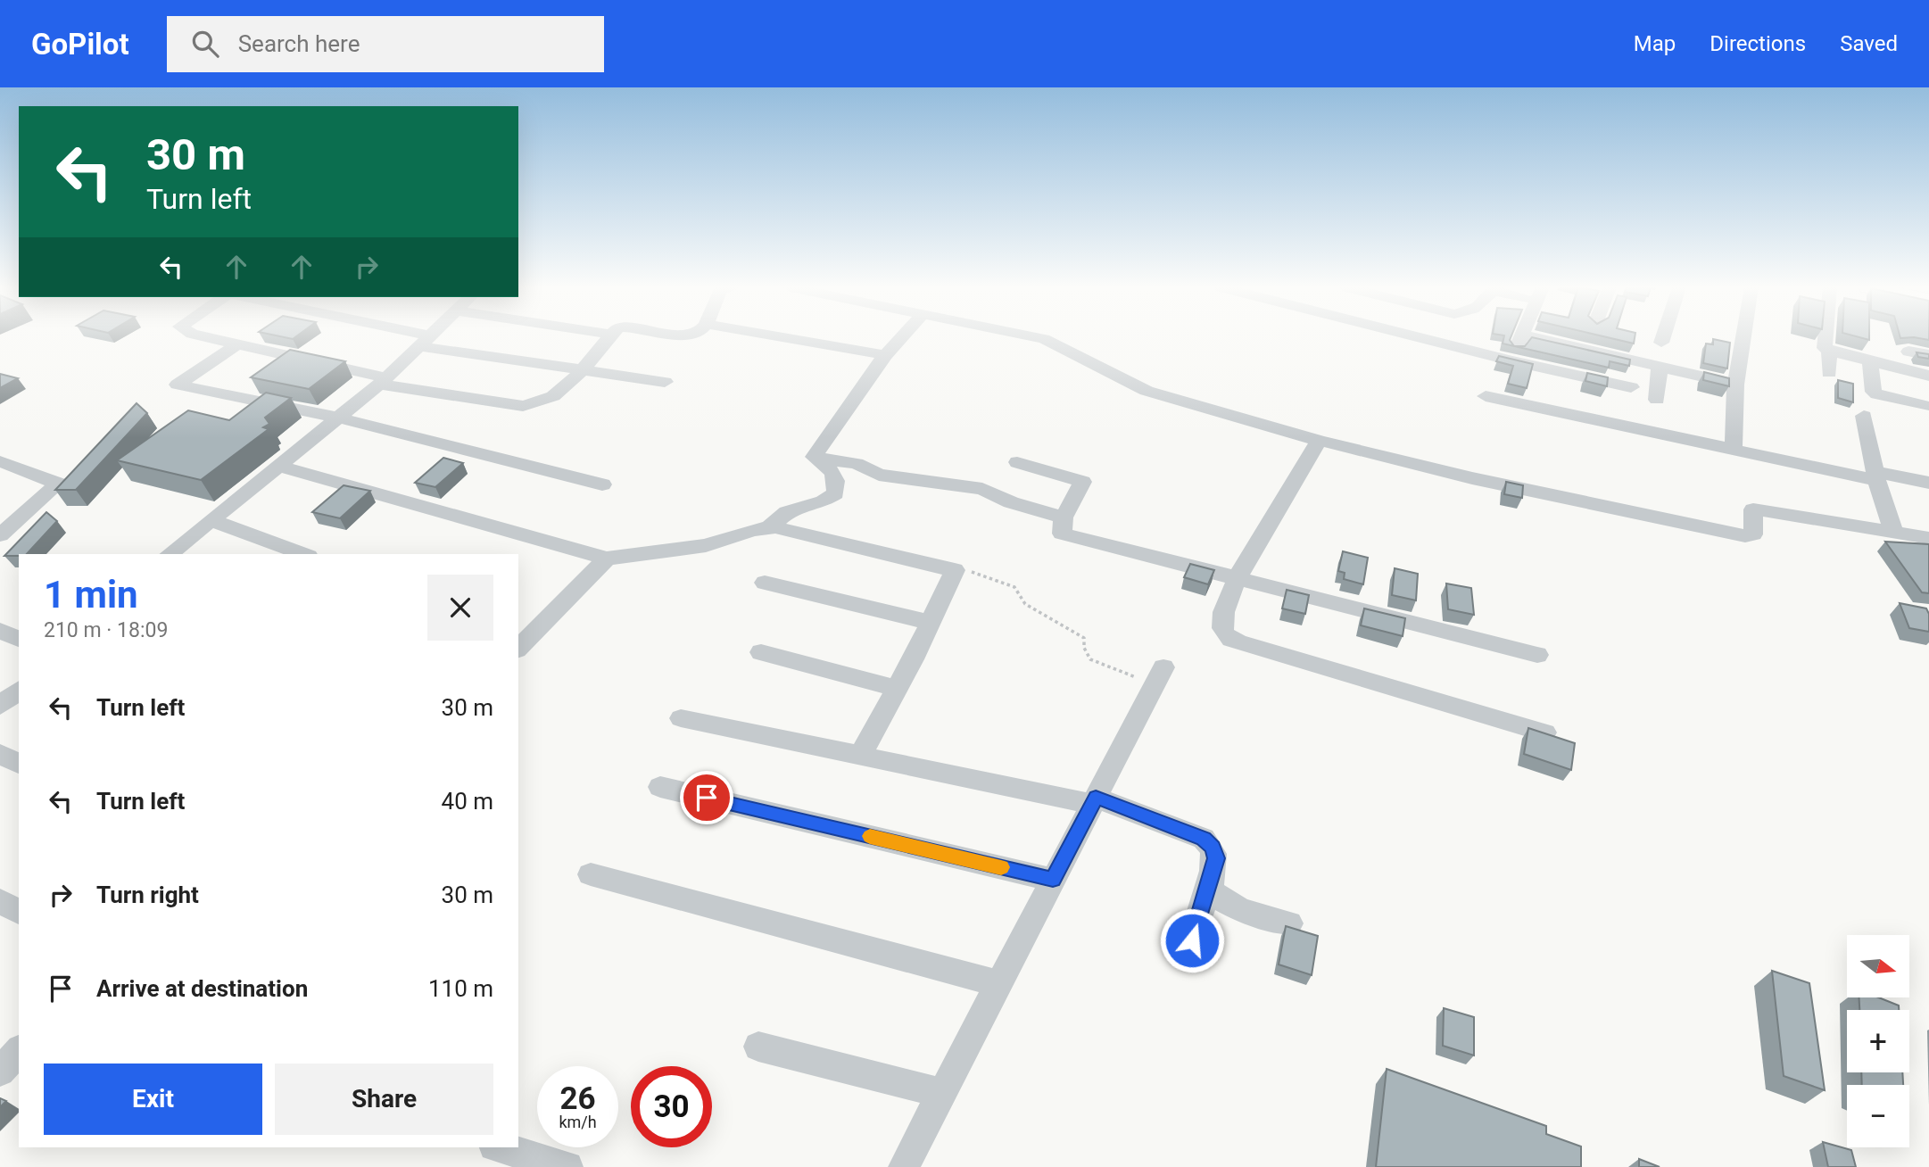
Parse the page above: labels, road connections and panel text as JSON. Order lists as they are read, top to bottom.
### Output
{
  "north": "right",
  "page": {
    "header": "GoPilot",
    "search": "Search here",
    "nav": ["Map", "Directions", "Saved"],
    "turn": ["30 m", "Turn left"],
    "heading": ["1 min", "210 m · 18:09"],
    "list": [
      {
        "name": "Turn left",
        "value": "30 m"
      },
      {
        "name": "Turn left",
        "value": "40 m"
      },
      {
        "name": "Turn right",
        "value": "30 m"
      },
      {
        "name": "Arrive at destination",
        "value": "110 m"
      }
    ],
    "map_buttons": ["+", "−"],
    "buttons": ["Exit", "Share"],
    "speed": "26 km/h",
    "limit": "30"
  }
}
